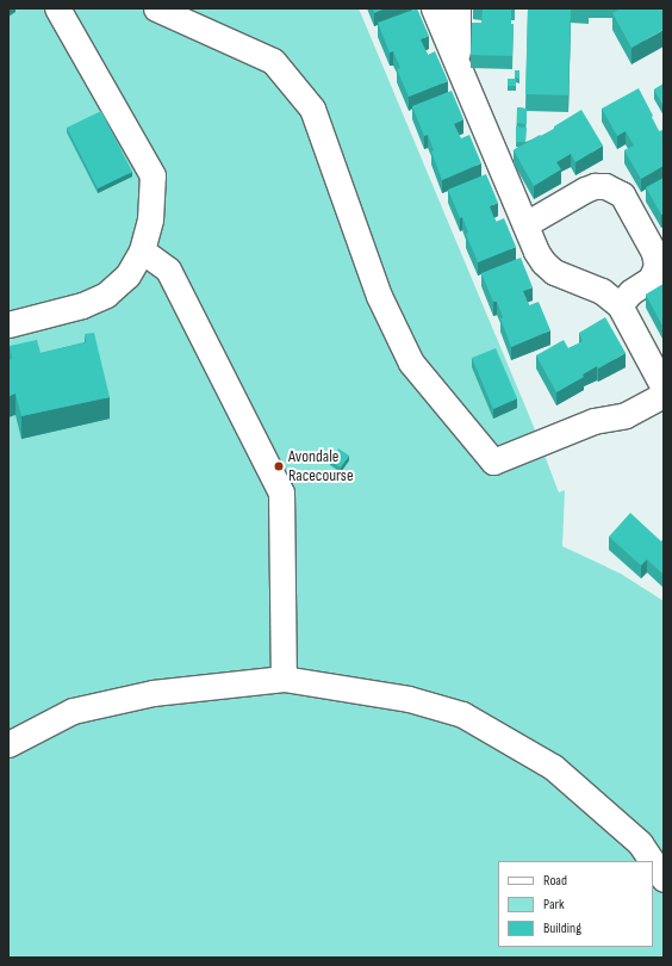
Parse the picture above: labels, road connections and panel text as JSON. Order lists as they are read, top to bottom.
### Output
{
  "places": ["Avondale Racecourse"],
  "legend": ["Road", "Park", "Building"]
}
